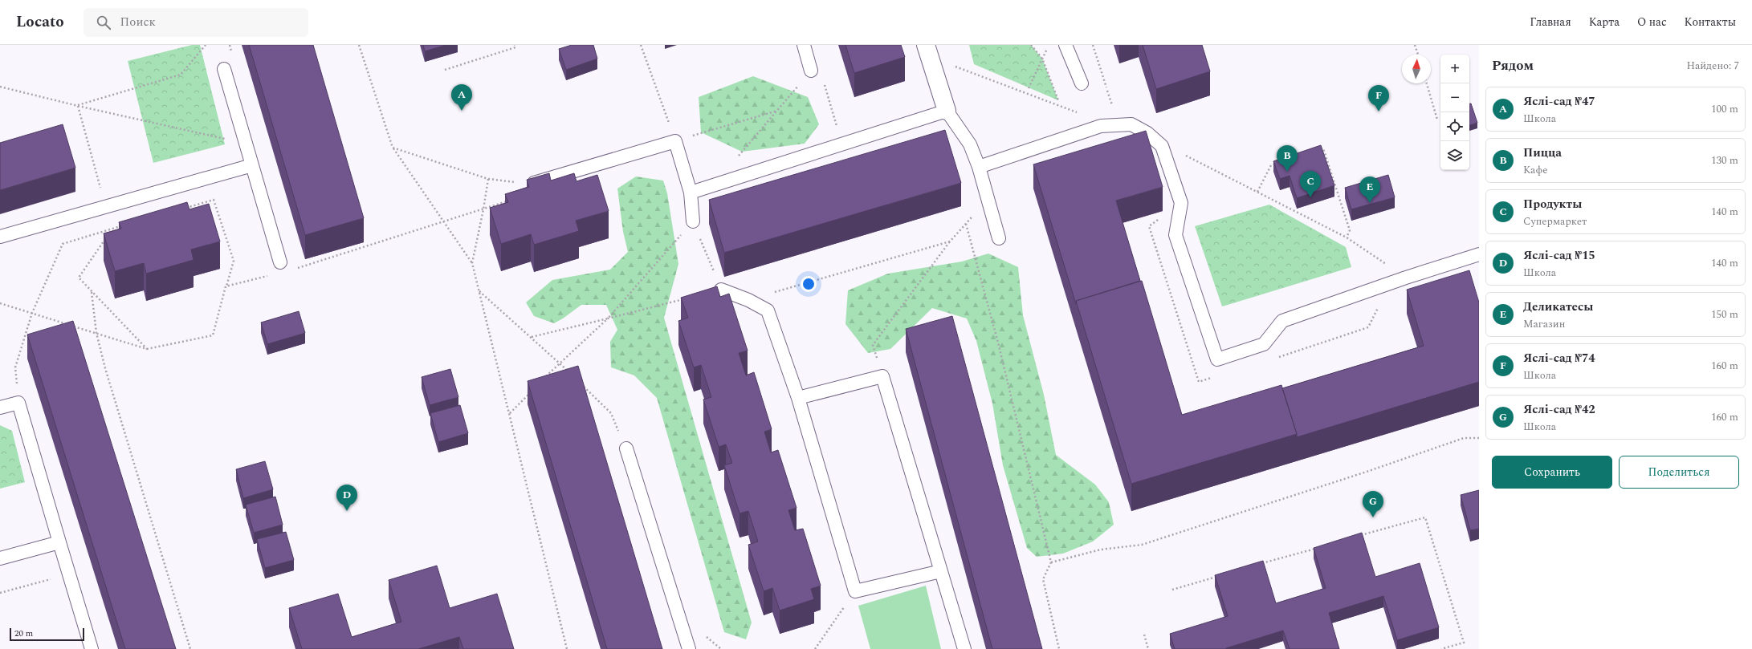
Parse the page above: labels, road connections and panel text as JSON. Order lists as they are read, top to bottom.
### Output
{
  "scale_bar": "20 m",
  "north": "top",
  "page": {
    "header": "Locato",
    "search": "Поиск",
    "nav": [
      "Главная",
      "Карта",
      "О нас",
      "Контакты"
    ],
    "heading": ["Рядом", "Найдено: 7"],
    "map_buttons": ["+", "−"],
    "pins": [
      "A",
      "F",
      "B",
      "C",
      "E",
      "D",
      "G"
    ],
    "list": [
      {
        "mark": "A",
        "name": "Яслі-сад №47",
        "note": "Школа",
        "value": "100 m"
      },
      {
        "mark": "B",
        "name": "Пицца",
        "note": "Кафе",
        "value": "130 m"
      },
      {
        "mark": "C",
        "name": "Продукты",
        "note": "Супермаркет",
        "value": "140 m"
      },
      {
        "mark": "D",
        "name": "Яслі-сад №15",
        "note": "Школа",
        "value": "140 m"
      },
      {
        "mark": "E",
        "name": "Деликатесы",
        "note": "Магазин",
        "value": "150 m"
      },
      {
        "mark": "F",
        "name": "Яслі-сад №74",
        "note": "Школа",
        "value": "160 m"
      },
      {
        "mark": "G",
        "name": "Яслі-сад №42",
        "note": "Школа",
        "value": "160 m"
      }
    ],
    "buttons": ["Сохранить", "Поделиться"],
    "scale": "20 m"
  }
}
